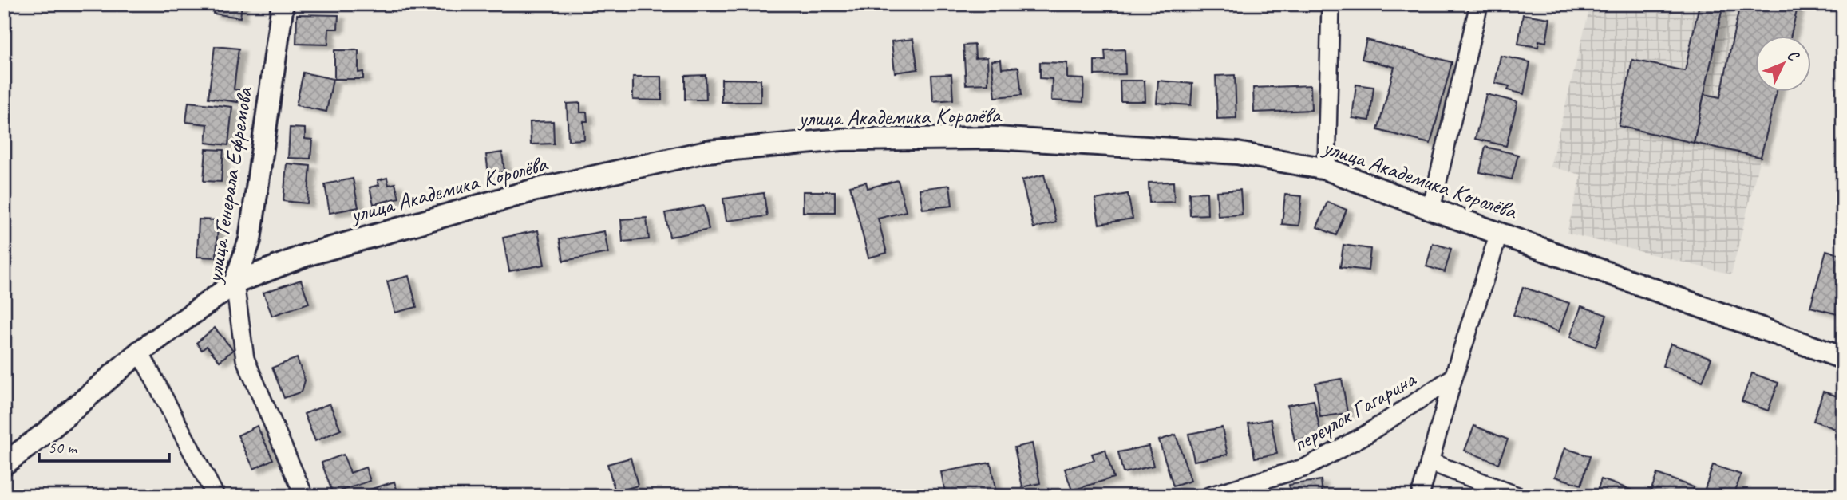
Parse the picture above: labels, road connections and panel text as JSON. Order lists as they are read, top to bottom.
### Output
{
  "streets": {
    "street": ["улица Академика Королёва", "улица Генерала Ефремова", "переулок Гагарина"]
  },
  "crossings": [
    ["улица Академика Королёва", "улица Генерала Ефремова"]
  ],
  "scale_bar": "50 m",
  "north": "top right"
}
